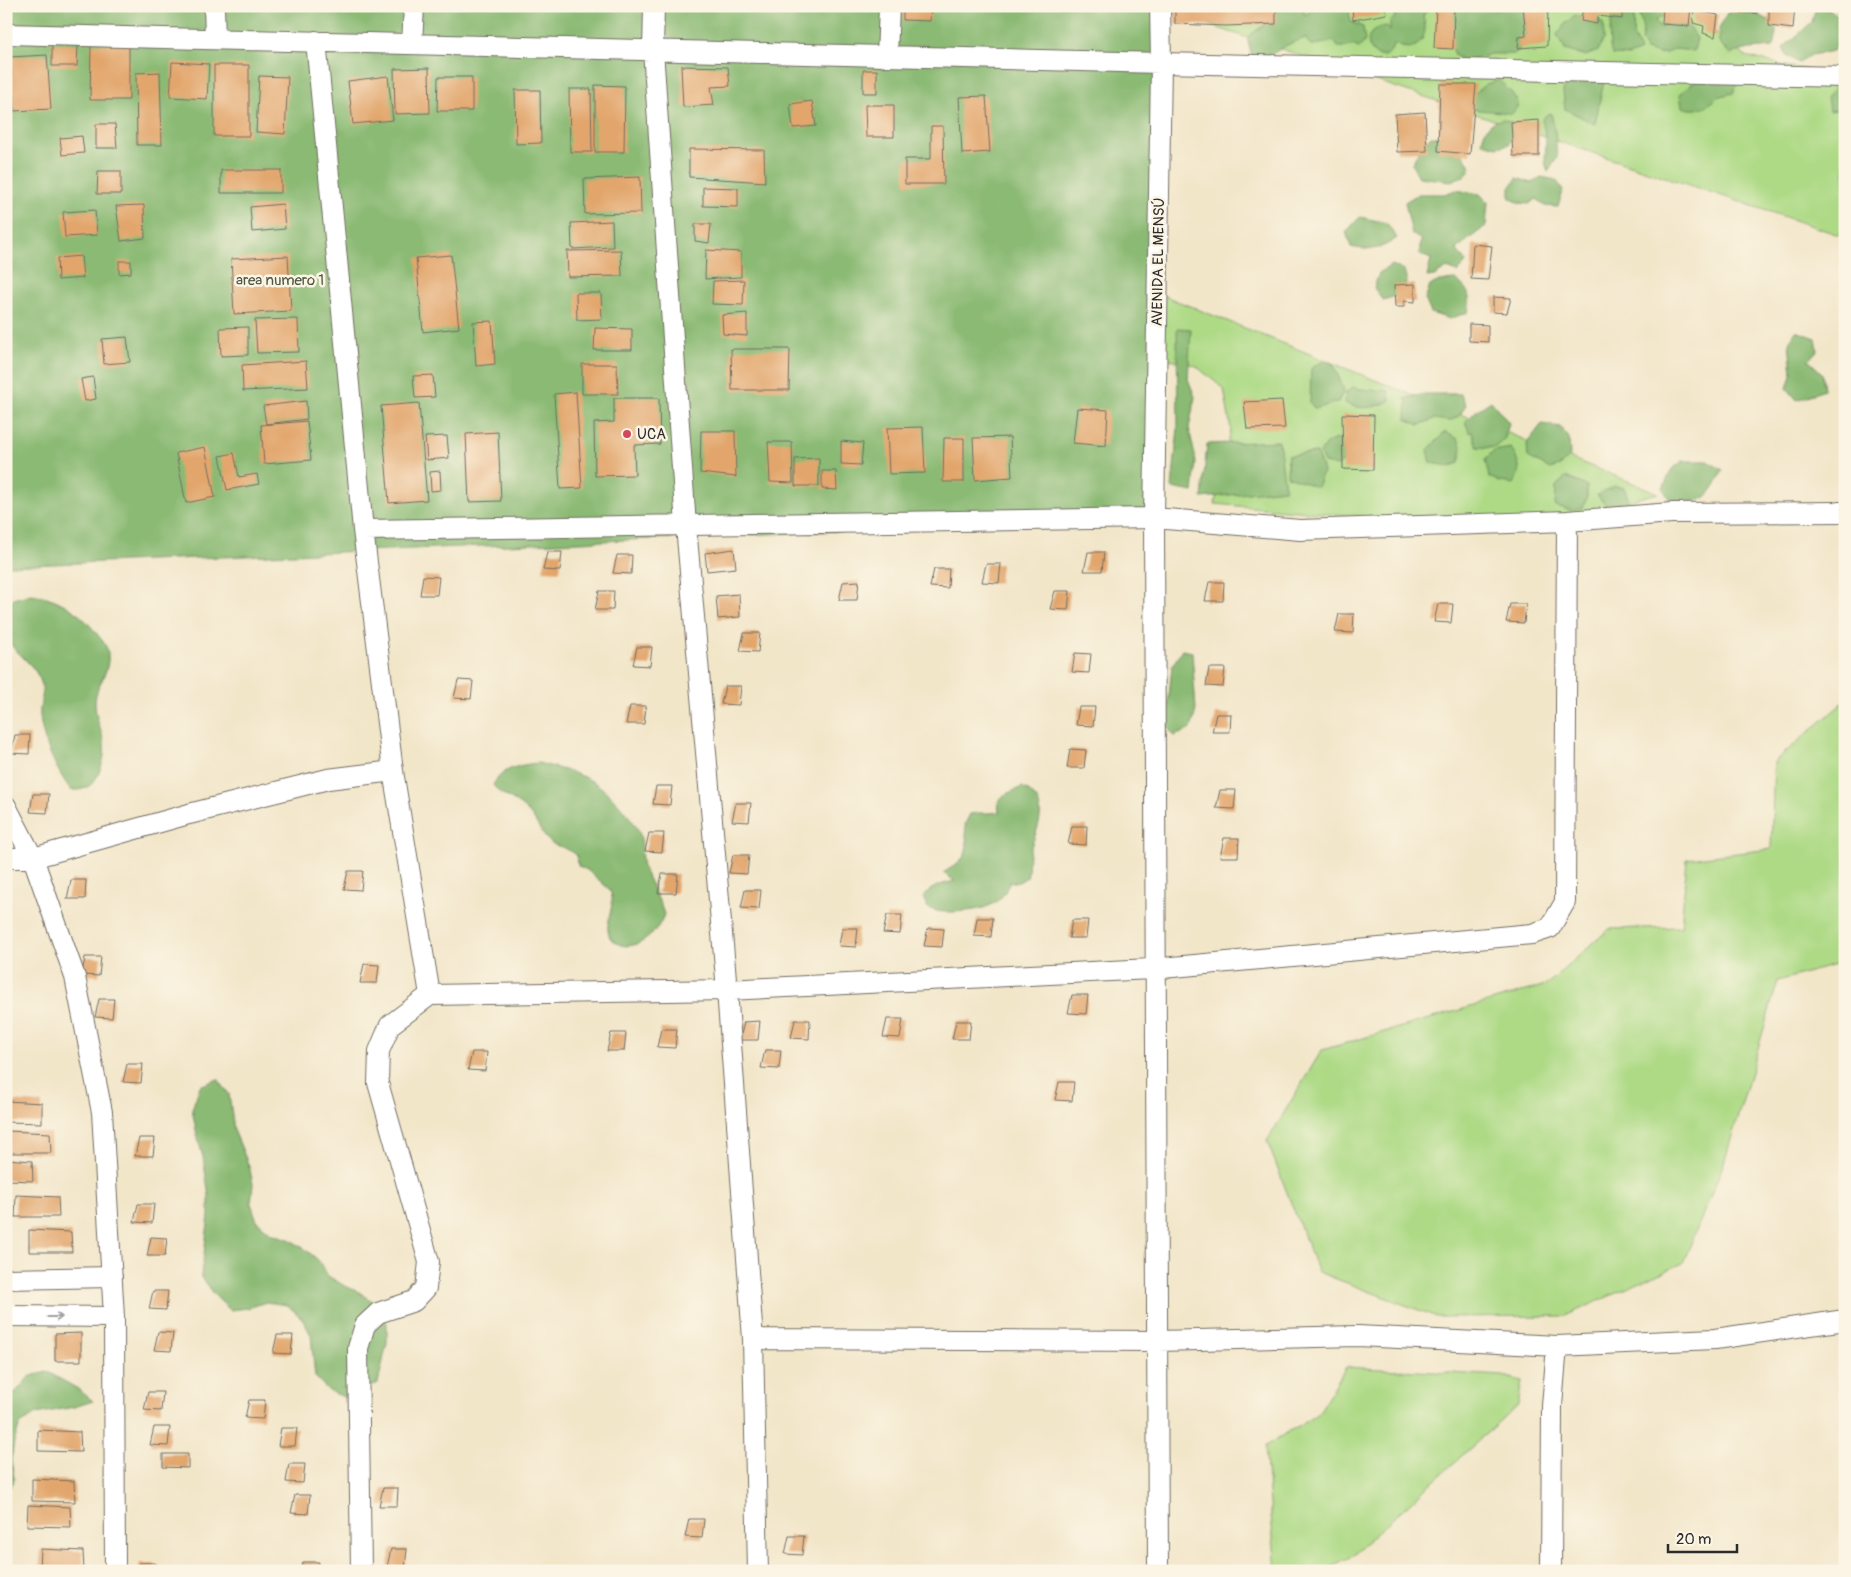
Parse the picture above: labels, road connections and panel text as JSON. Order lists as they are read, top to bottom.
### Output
{
  "streets": {
    "street": ["AVENIDA EL MENSÚ"]
  },
  "parks": ["area numero 1"],
  "places": ["UCA"],
  "scale_bar": "20 m"
}
